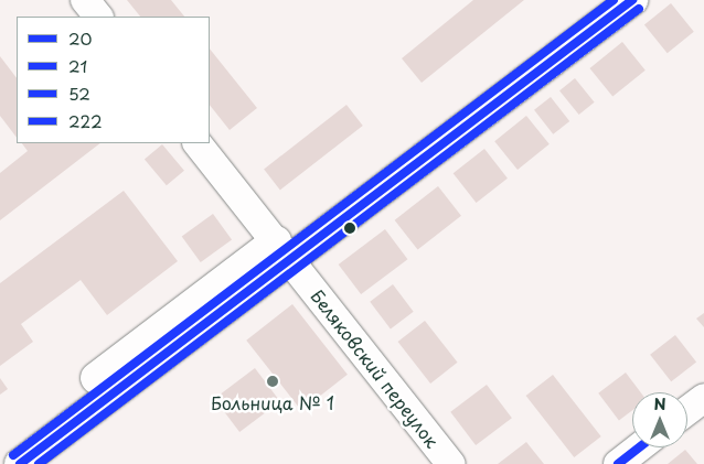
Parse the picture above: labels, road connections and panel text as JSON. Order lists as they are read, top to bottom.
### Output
{
  "streets": {
    "street": ["Беляковский переулок"]
  },
  "places": ["Больница № 1"],
  "lines": [
    "transit line 20",
    "transit line 52",
    "transit line 21",
    "transit line 222"
  ],
  "legend": [
    "20",
    "21",
    "52",
    "222"
  ],
  "north": "top"
}
